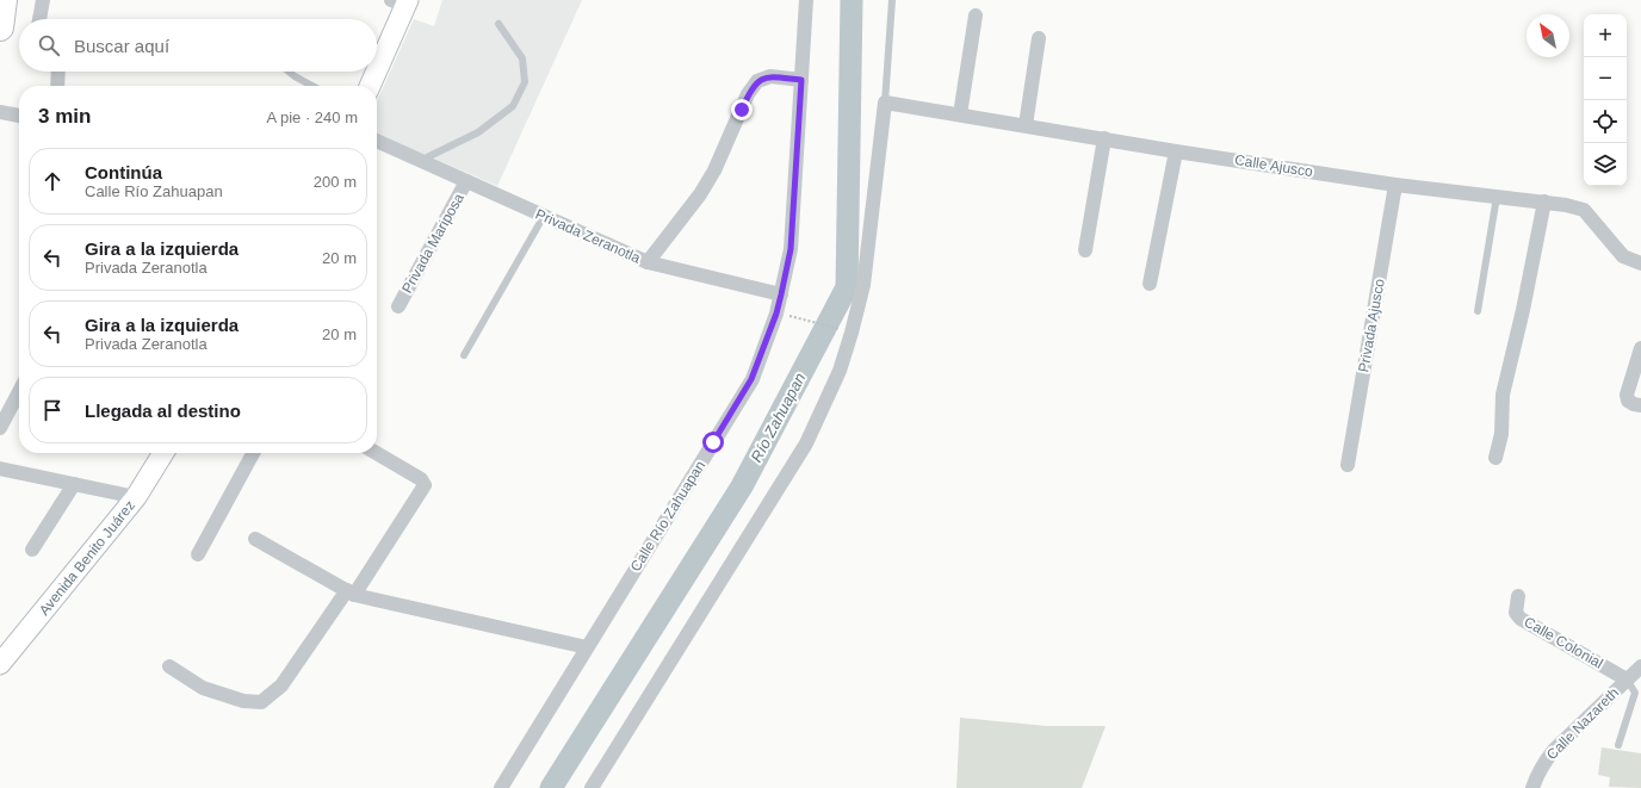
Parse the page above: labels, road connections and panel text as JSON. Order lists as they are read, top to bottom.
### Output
{
  "streets": {
    "main road": ["Avenida Benito Juárez"],
    "street": [
      "Calle Ajusco",
      "Privada Zeranotla",
      "Privada Mariposa",
      "Privada Ajusco",
      "Calle Río Zahuapan",
      "Calle Colonial",
      "Calle Nazareth"
    ]
  },
  "crossings": [
    ["Calle Ajusco", "Privada Ajusco"],
    ["Privada Zeranotla", "Privada Mariposa"],
    ["Privada Zeranotla", "Calle Río Zahuapan"],
    ["Calle Colonial", "Calle Nazareth"]
  ],
  "water": ["Río Zahuapan"],
  "north": "top left",
  "page": {
    "map_buttons": ["+", "−"],
    "search": "Buscar aquí",
    "heading": ["3 min", "A pie · 240 m"],
    "list": [
      ["Continúa", "Calle Río Zahuapan", "200 m"],
      ["Gira a la izquierda", "Privada Zeranotla", "20 m"],
      ["Gira a la izquierda", "Privada Zeranotla", "20 m"],
      "Llegada al destino"
    ]
  }
}
